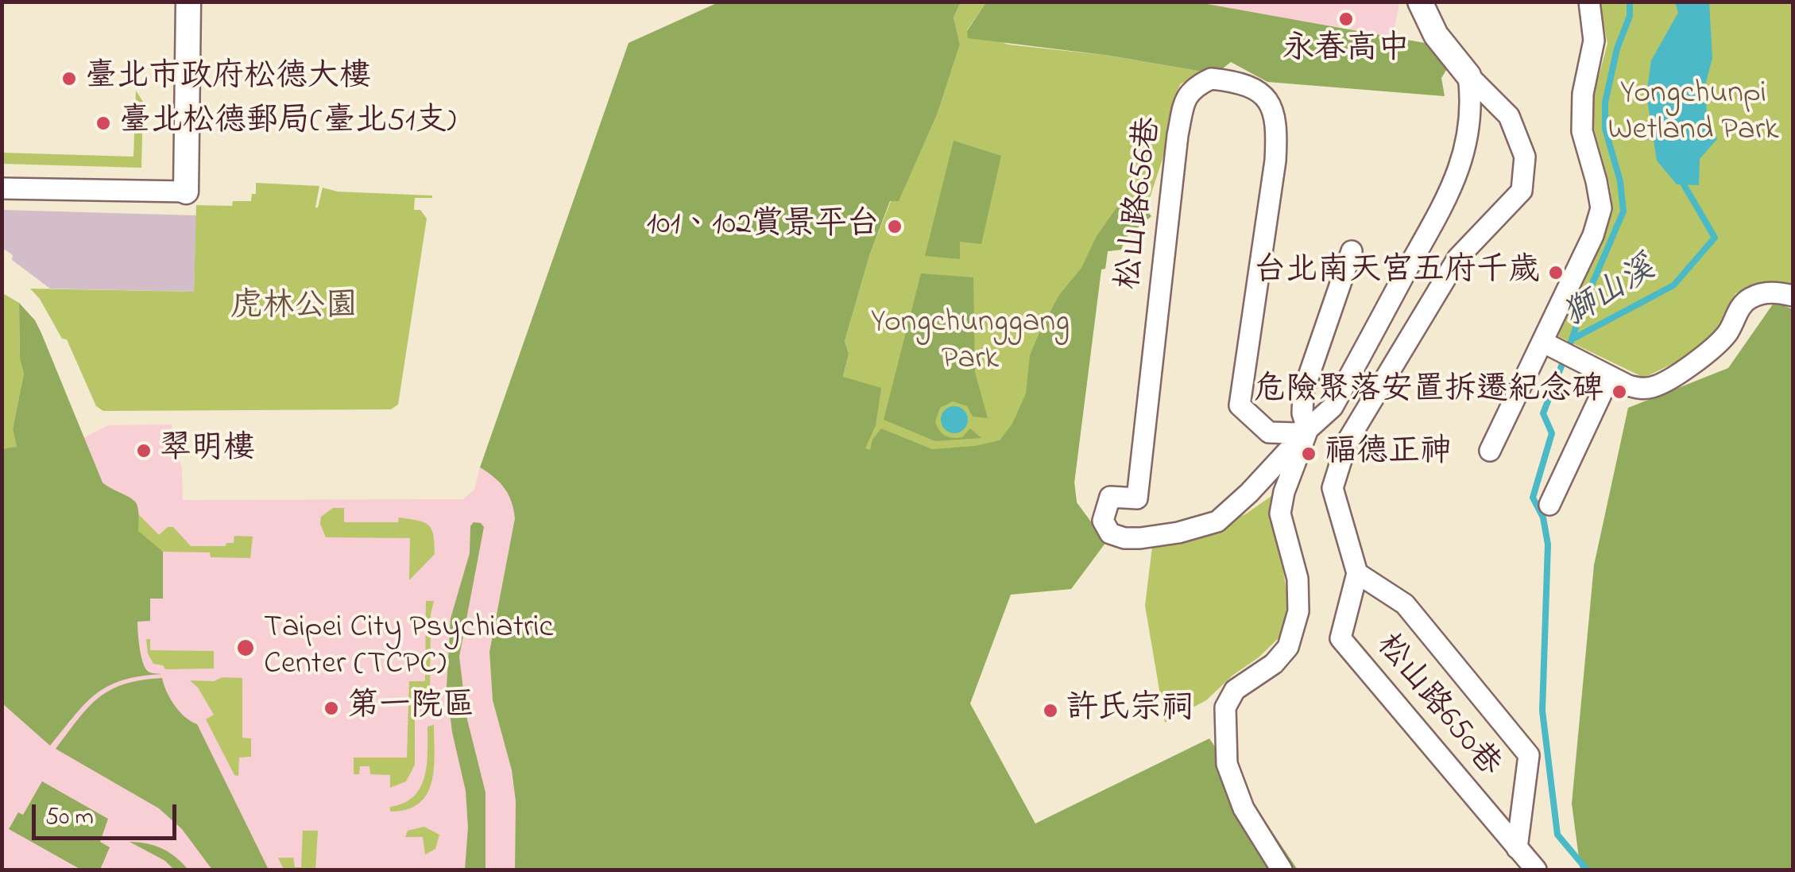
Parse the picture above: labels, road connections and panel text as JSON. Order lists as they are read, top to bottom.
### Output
{
  "streets": {
    "street": ["松山路656巷", "松山路650巷"]
  },
  "water": ["獅山溪"],
  "parks": ["Yongchunpi Wetland Park", "虎林公園", "Yongchunggang Park"],
  "places": [
    "永春高中",
    "臺北市政府松德大樓",
    "臺北松德郵局(臺北51支)",
    "101、102賞景平台",
    "台北南天宮五府千歲",
    "危險聚落安置拆遷紀念碑",
    "翠明樓",
    "福德正神",
    "Taipei City Psychiatric Center (TCPC)",
    "第一院區",
    "許氏宗祠"
  ],
  "scale_bar": "50 m"
}
